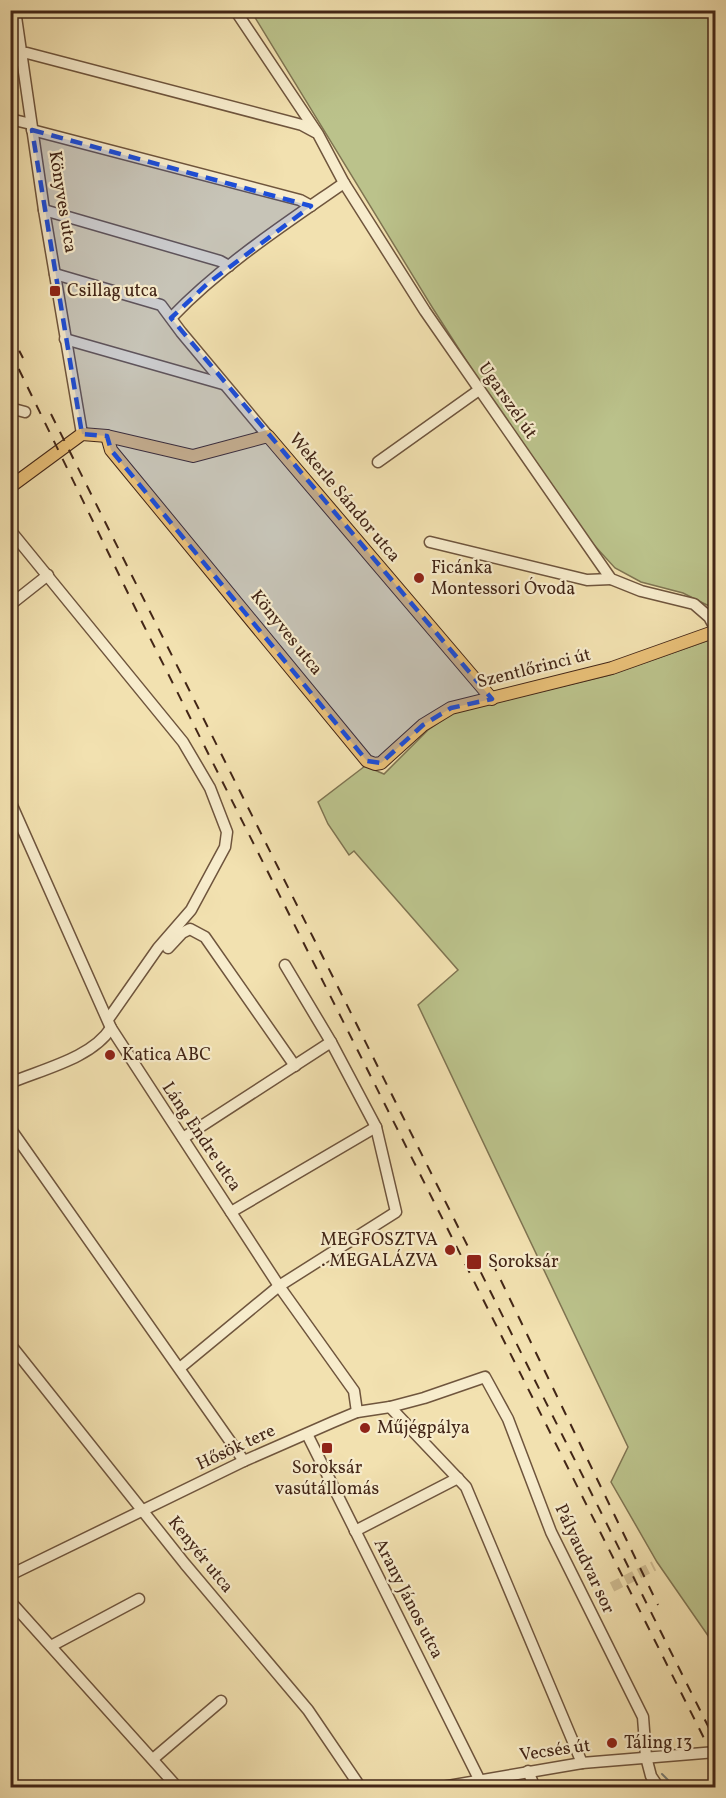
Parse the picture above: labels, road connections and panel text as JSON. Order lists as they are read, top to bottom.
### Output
{
  "streets": {
    "main road": ["Könyves utca", "Wekerle Sándor utca", "Szentlőrinci út"],
    "street": [
      "Ugarszél út",
      "Láng Endre utca",
      "Hősök tere",
      "Kenyér utca",
      "Pályaudvar sor",
      "Arany János utca",
      "Vecsés út"
    ]
  },
  "crossings": [
    ["Könyves utca", "Szentlőrinci út"],
    ["Wekerle Sándor utca", "Szentlőrinci út"],
    ["Láng Endre utca", "Hősök tere"],
    ["Hősök tere", "Kenyér utca"],
    ["Hősök tere", "Pályaudvar sor"],
    ["Hősök tere", "Arany János utca"],
    ["Pályaudvar sor", "Vecsés út"],
    ["Arany János utca", "Vecsés út"]
  ],
  "places": {
    "transit": ["Csillag utca", "Soroksár", "Soroksár vasútállomás"],
    "other": [
      "Ficánka Montessori Óvoda",
      "Katica ABC",
      "MEGFOSZTVA . MEGALÁZVA",
      "Műjégpálya",
      "Táling 13"
    ]
  }
}
